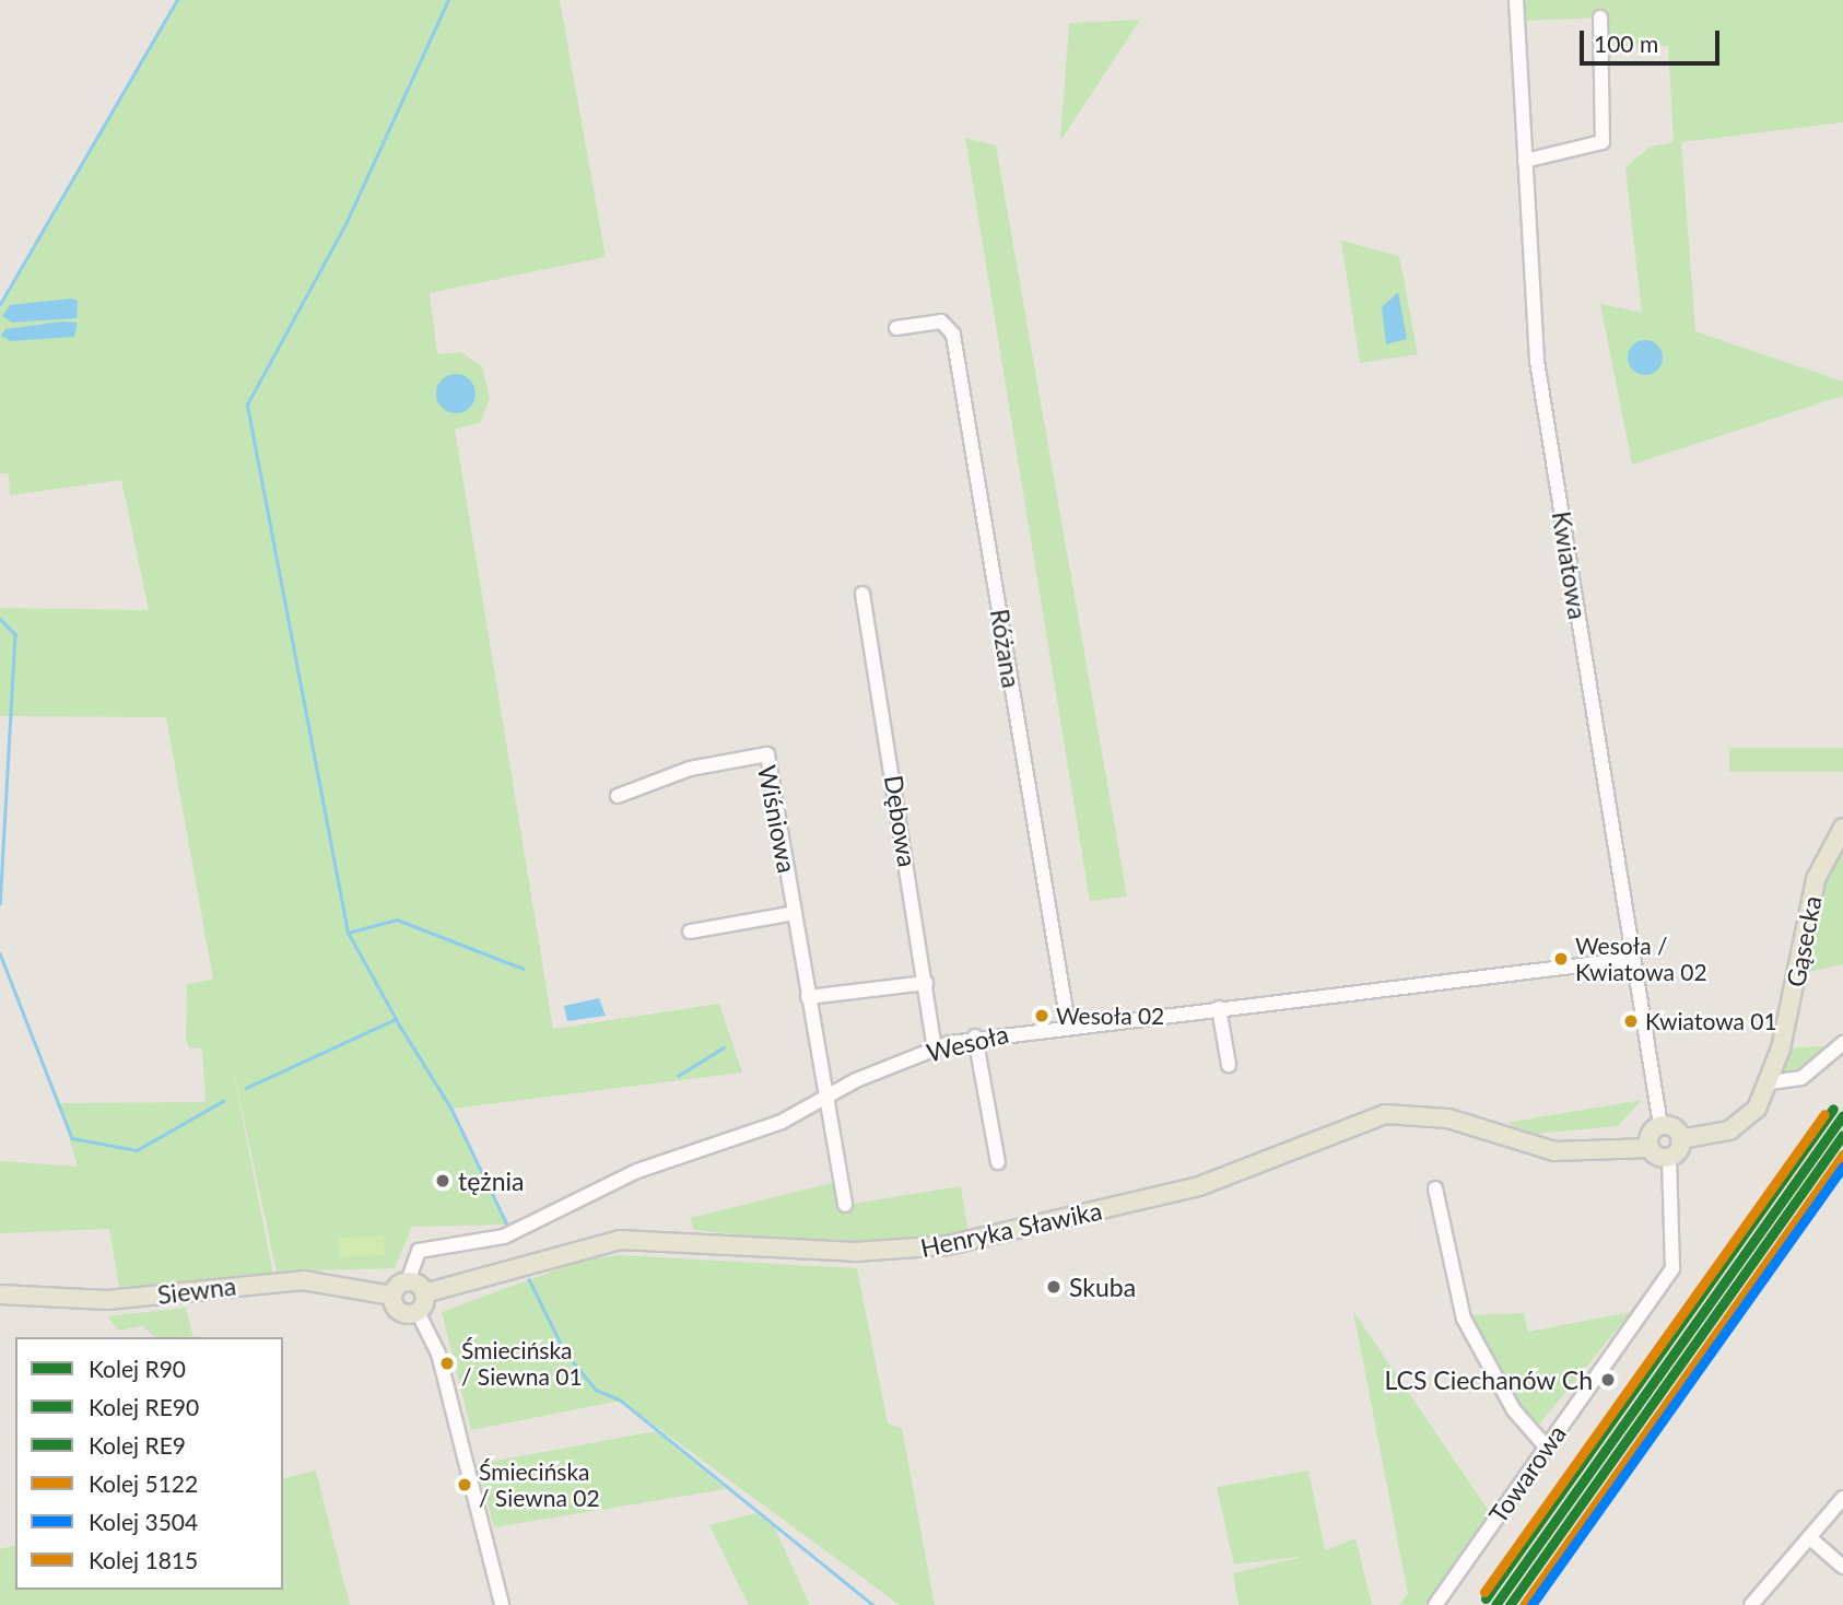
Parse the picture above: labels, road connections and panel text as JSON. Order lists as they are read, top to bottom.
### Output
{
  "streets": {
    "main road": ["Gąsecka", "Henryka Sławika", "Siewna"],
    "street": [
      "Kwiatowa",
      "Różana",
      "Wiśniowa",
      "Dębowa",
      "Wesoła",
      "Towarowa"
    ]
  },
  "crossings": [
    ["Kwiatowa", "Wesoła"],
    ["Kwiatowa", "Henryka Sławika"],
    ["Różana", "Wesoła"],
    ["Wiśniowa", "Wesoła"],
    ["Dębowa", "Wesoła"],
    ["Wesoła", "Henryka Sławika"],
    ["Wesoła", "Siewna"],
    ["Henryka Sławika", "Siewna"]
  ],
  "places": [
    "Wesoła / Kwiatowa 02",
    "Wesoła 02",
    "Kwiatowa 01",
    "tężnia",
    "Skuba",
    "Śmiecińska / Siewna 01",
    "LCS Ciechanów Ch",
    "Śmiecińska / Siewna 02"
  ],
  "lines": [
    "rail line RE9",
    "rail line 1815",
    "rail line R90",
    "rail line RE90",
    "rail line 5122",
    "rail line 3504"
  ],
  "legend": [
    "Kolej R90",
    "Kolej RE90",
    "Kolej RE9",
    "Kolej 5122",
    "Kolej 3504",
    "Kolej 1815"
  ],
  "scale_bar": "100 m"
}
